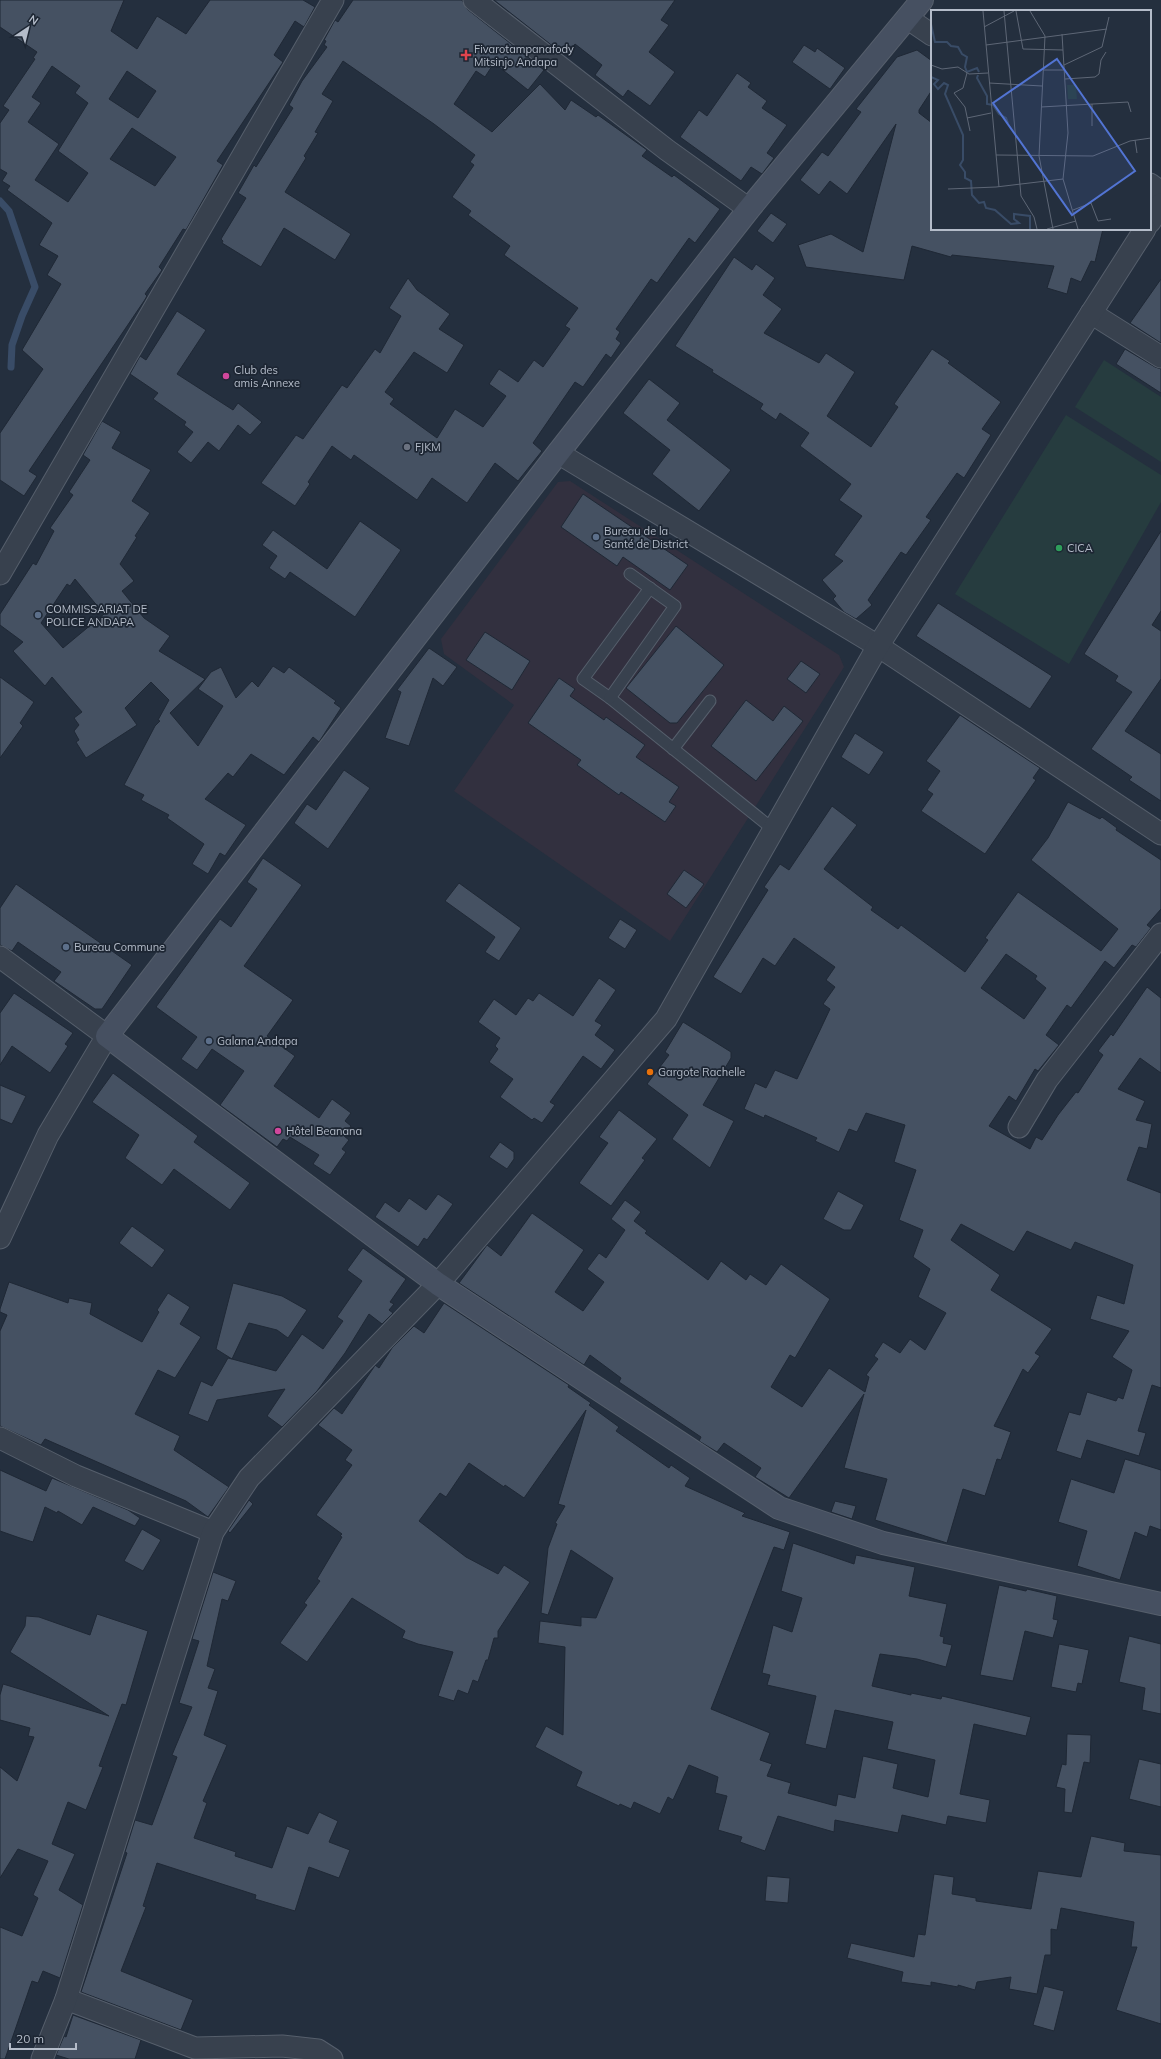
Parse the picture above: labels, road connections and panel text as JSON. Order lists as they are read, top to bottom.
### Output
{
  "places": {
    "health": ["Fivarotampanafody Mitsinjo Andapa"],
    "other": [
      "Club des amis Annexe",
      "FJKM",
      "Bureau de la Santé de District",
      "CICA",
      "COMMISSARIAT DE POLICE ANDAPA",
      "Bureau Commune",
      "Galana Andapa",
      "Gargote Rachelle",
      "Hôtel Beanana"
    ]
  },
  "scale_bar": "20 m",
  "north": "top right"
}
